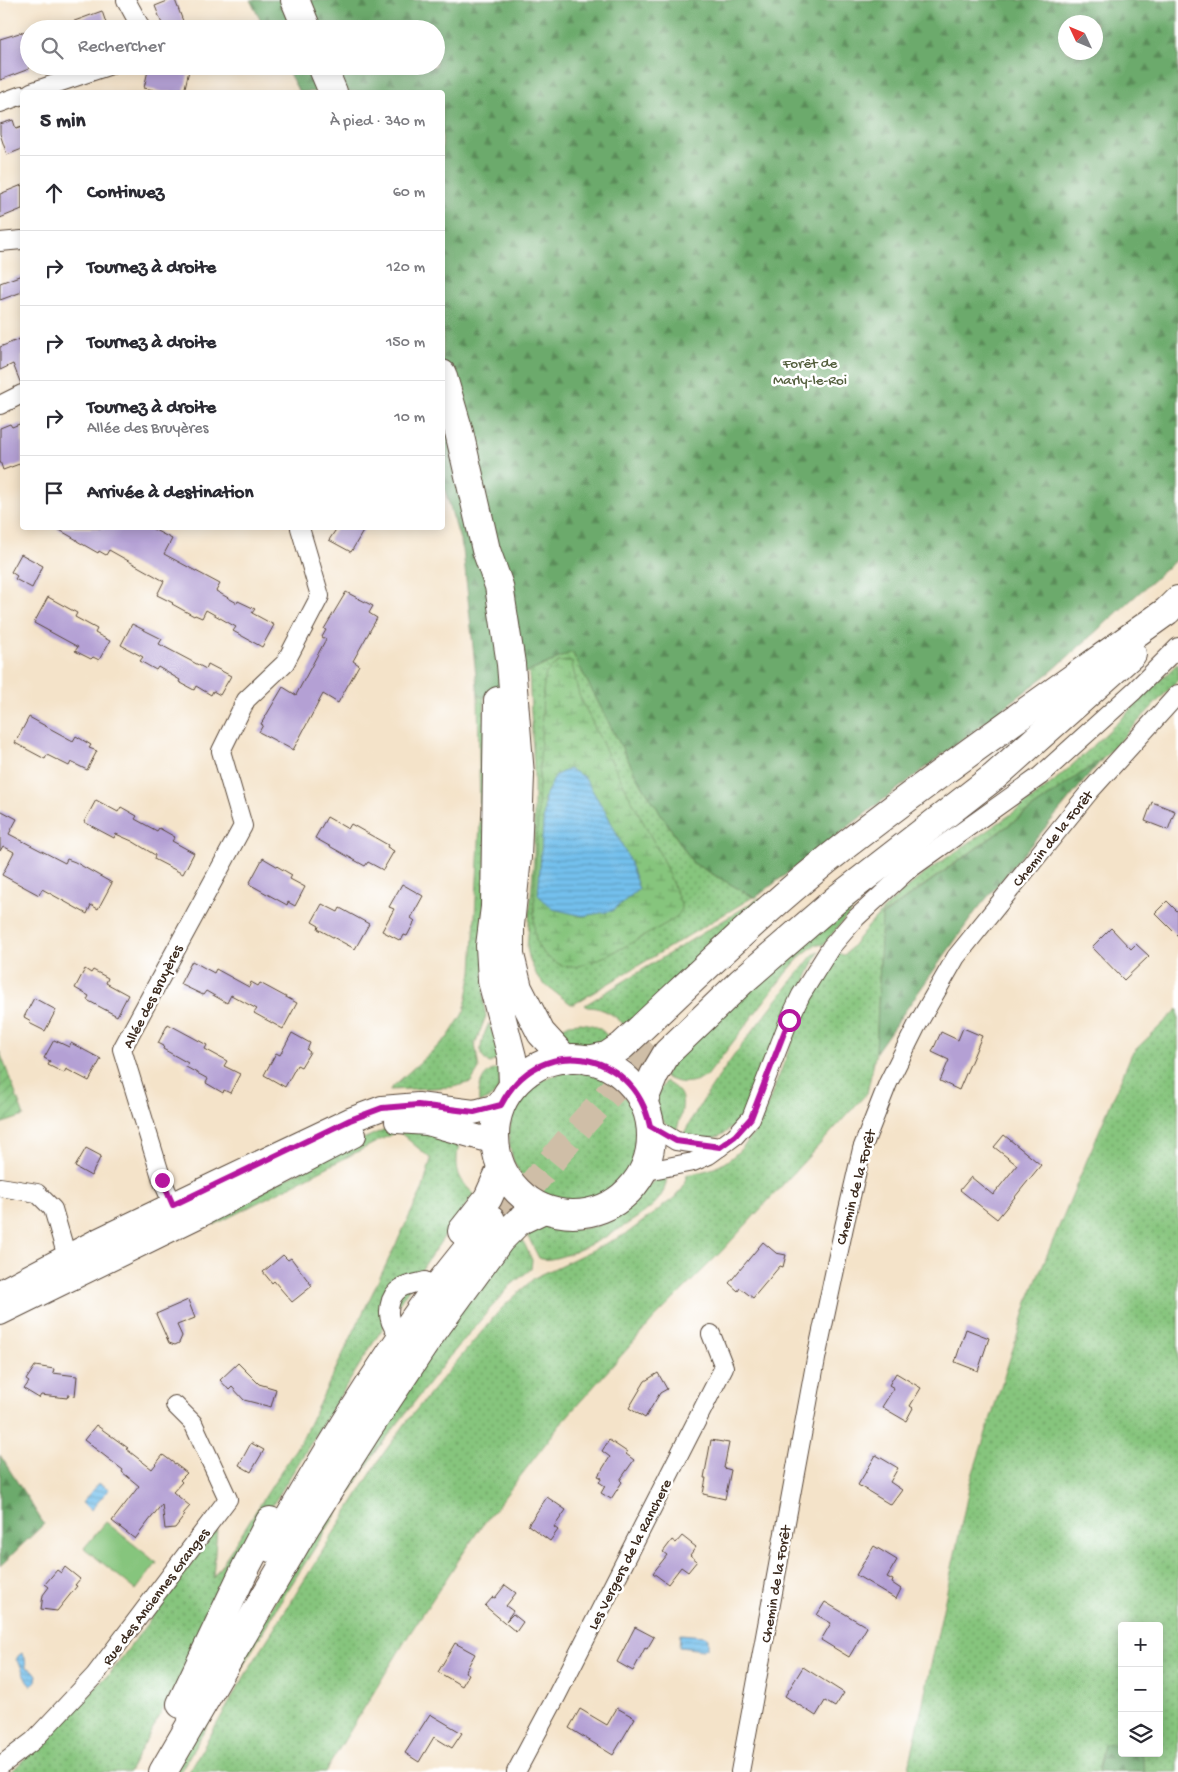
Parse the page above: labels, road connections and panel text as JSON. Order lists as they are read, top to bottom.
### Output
{
  "streets": {
    "street": [
      "Chemin de la Forêt",
      "Allée des Bruyères",
      "Les Vergers de la Ranchere",
      "Rue des Anciennes Granges"
    ]
  },
  "parks": ["Forêt de Marly-le-Roi"],
  "north": "top left",
  "page": {
    "search": "Rechercher",
    "heading": ["5 min", "À pied · 340 m"],
    "list": [
      ["Continuez", "60 m"],
      ["Tournez à droite", "120 m"],
      ["Tournez à droite", "150 m"],
      ["Tournez à droite", "Allée des Bruyères", "10 m"],
      "Arrivée à destination"
    ],
    "map_buttons": ["+", "−"]
  }
}
